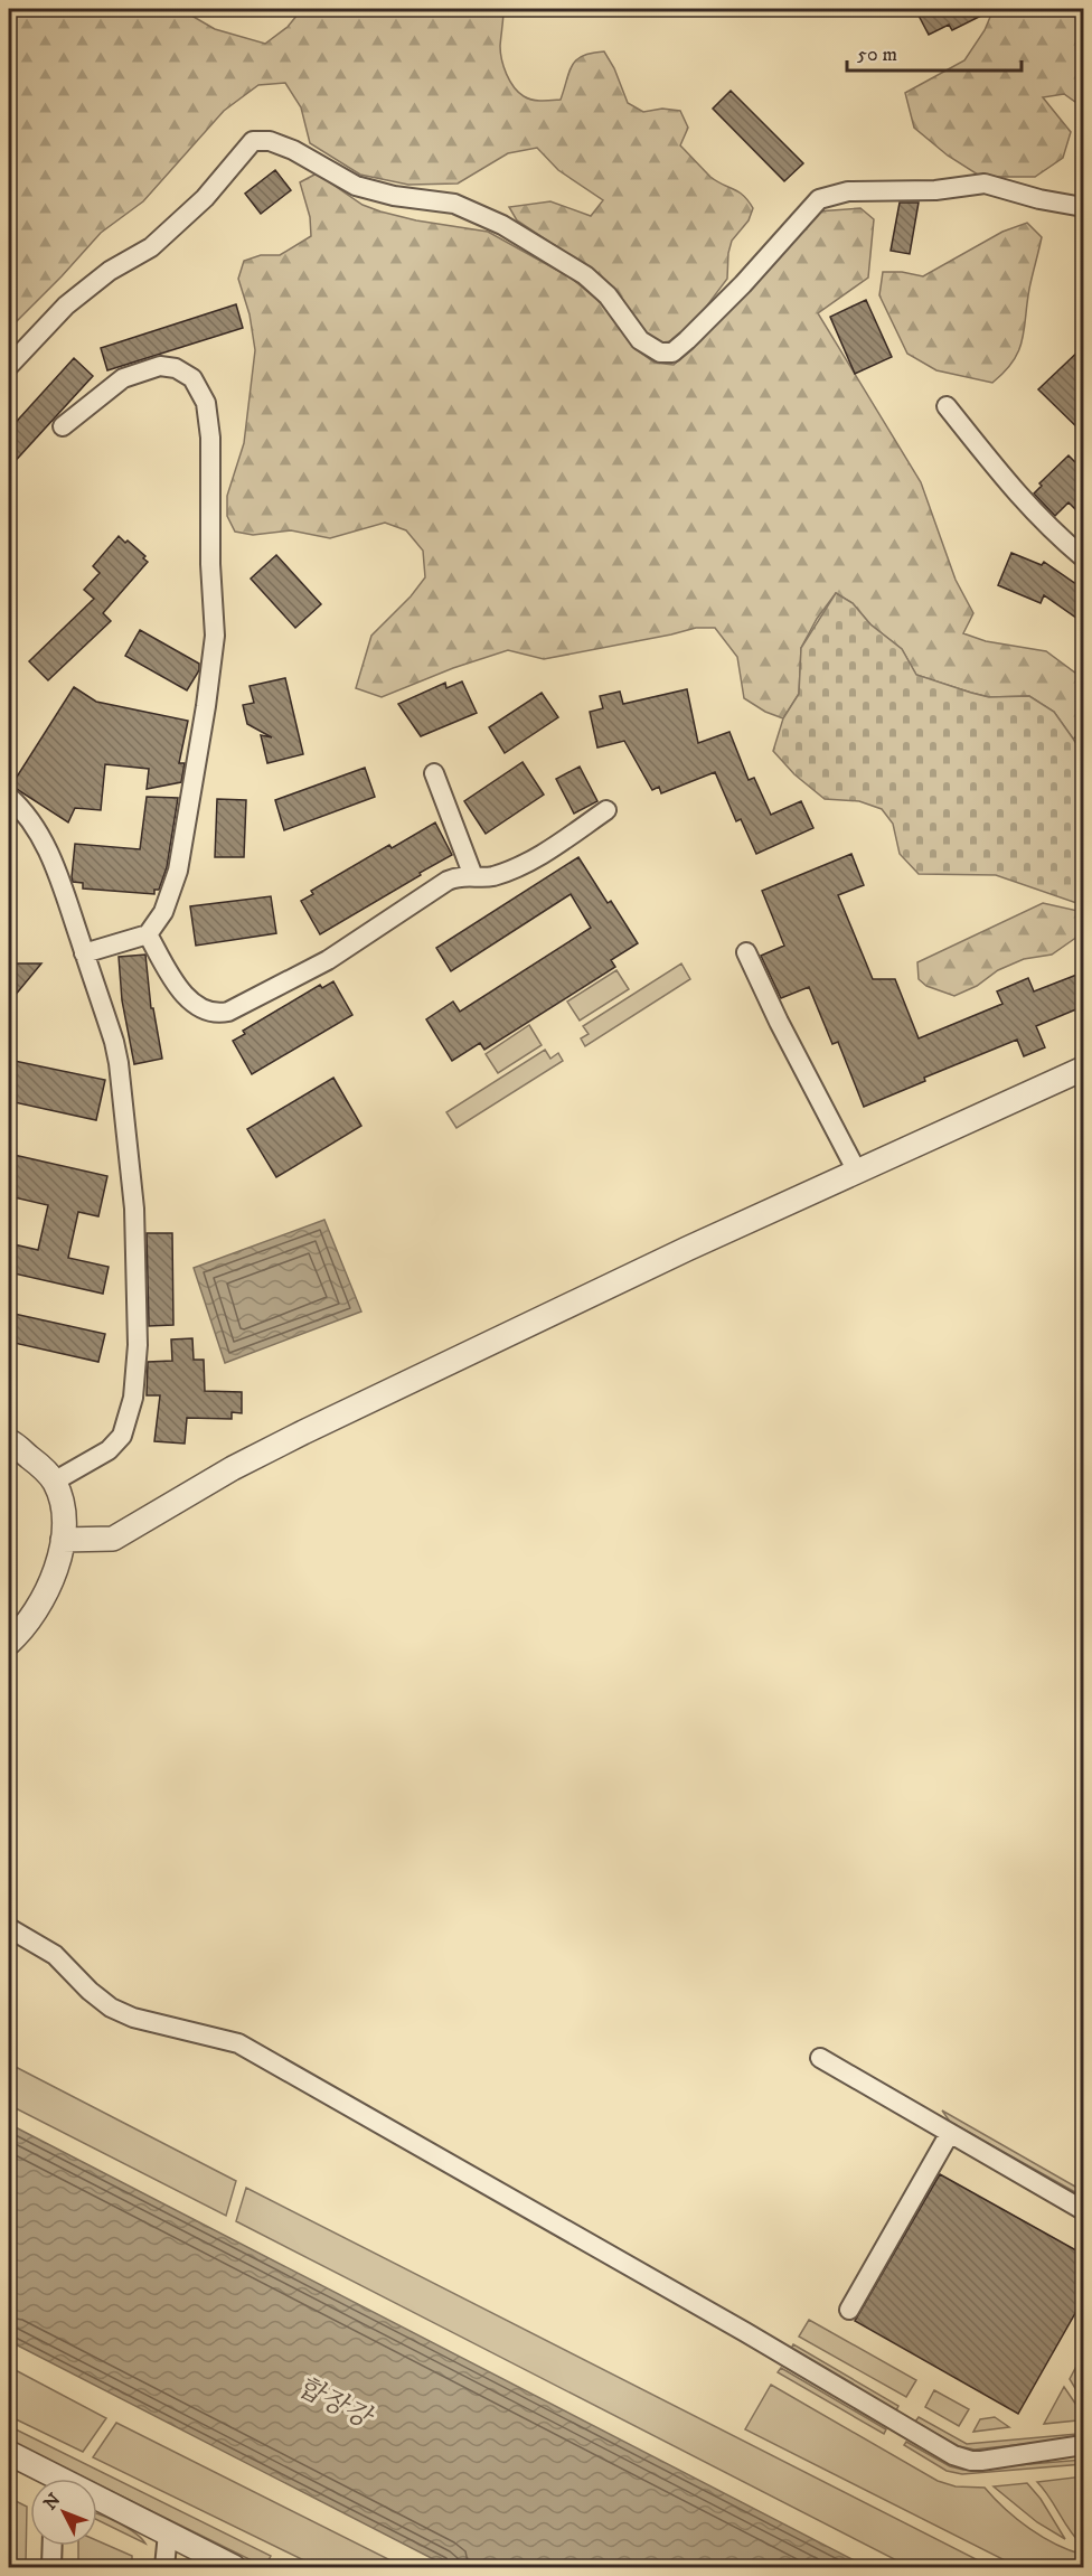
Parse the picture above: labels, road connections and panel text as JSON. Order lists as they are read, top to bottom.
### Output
{
  "water": ["합장강"],
  "scale_bar": "50 m",
  "north": "top left"
}
